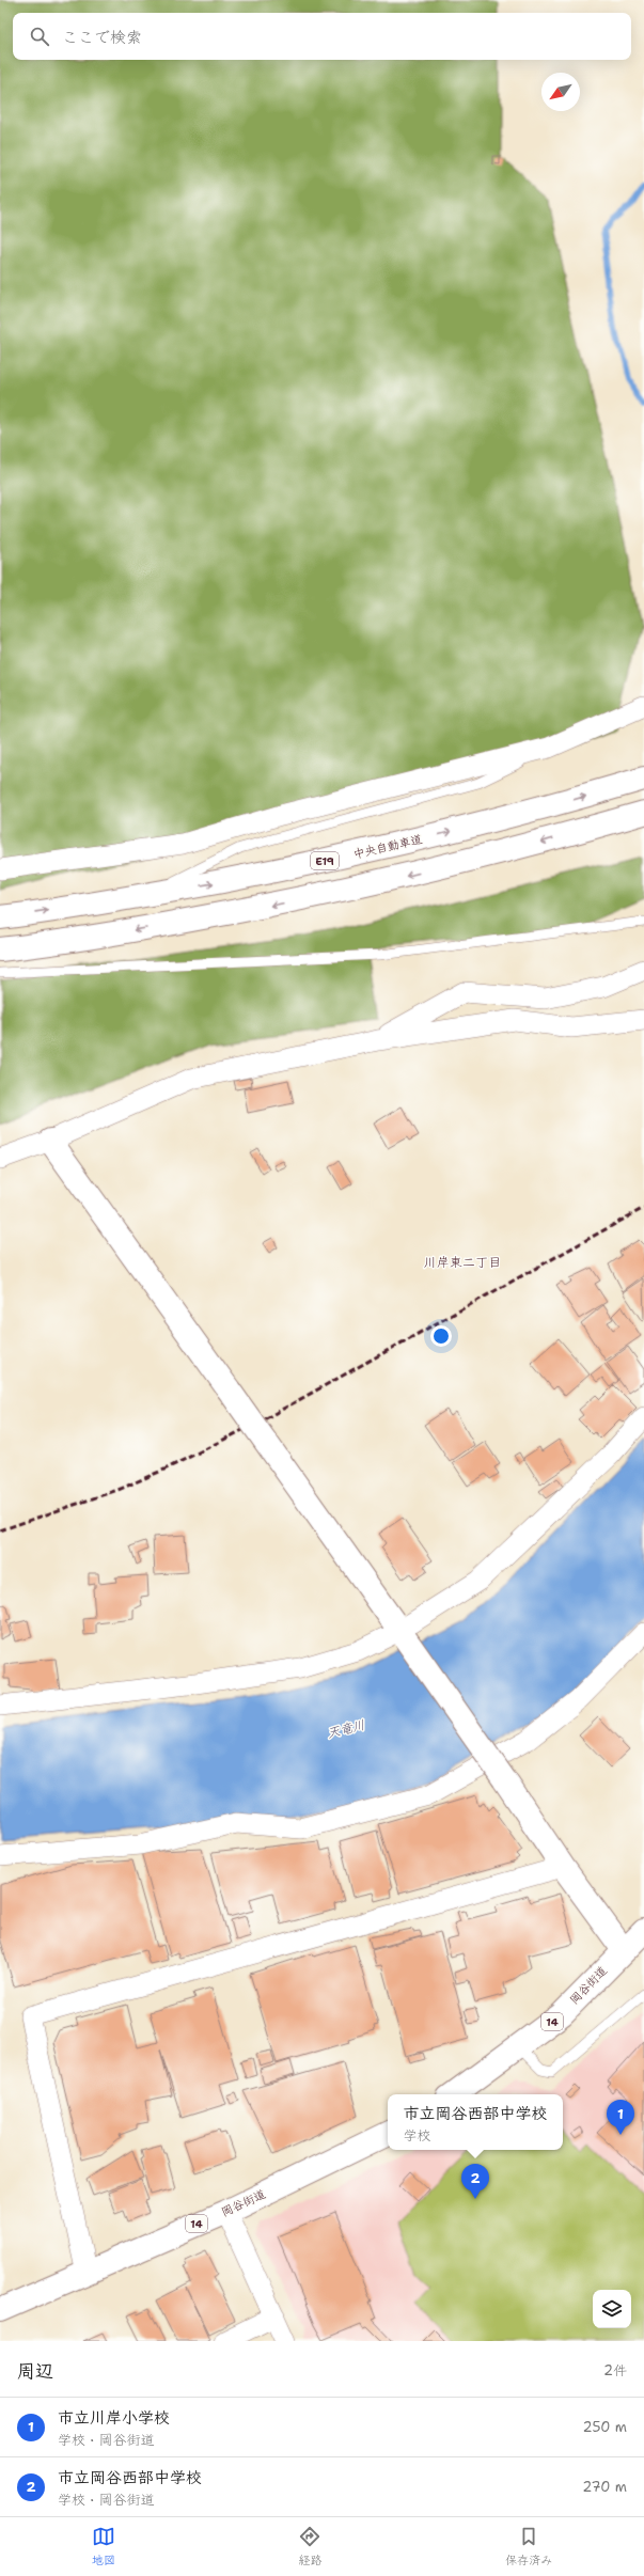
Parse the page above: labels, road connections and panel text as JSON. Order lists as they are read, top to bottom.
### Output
{
  "streets": {
    "main road": [
      "中央自動車道",
      "E19",
      "岡谷街道",
      "14"
    ]
  },
  "districts": ["川岸東二丁目"],
  "water": ["天竜川"],
  "north": "bottom left",
  "page": {
    "search": "ここで検索",
    "popup": ["市立岡谷西部中学校", "学校"],
    "pins": ["1", "2"],
    "heading": ["周辺", "2件"],
    "list": [
      {
        "mark": "1",
        "name": "市立川岸小学校",
        "note": "学校 · 岡谷街道",
        "value": "250 m"
      },
      {
        "mark": "2",
        "name": "市立岡谷西部中学校",
        "note": "学校 · 岡谷街道",
        "value": "270 m"
      }
    ],
    "nav": ["地図", "経路", "保存済み"]
  }
}
